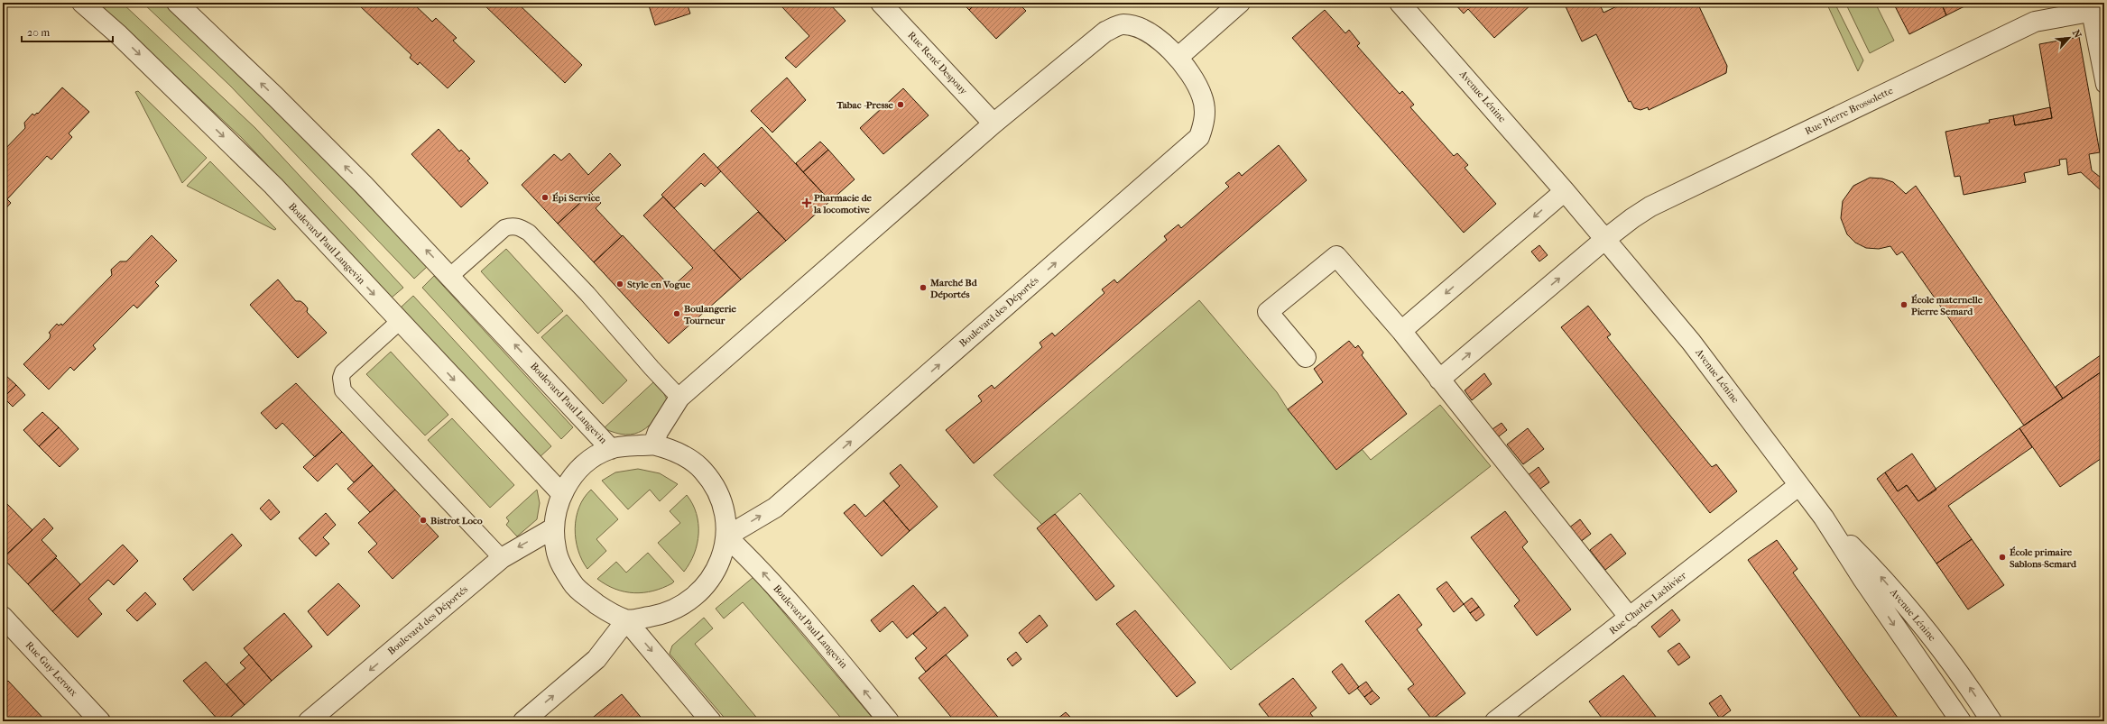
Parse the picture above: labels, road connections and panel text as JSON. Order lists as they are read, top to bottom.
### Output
{
  "streets": {
    "street": [
      "Rue René Despouy",
      "Avenue Lénine",
      "Rue Pierre Brossolette",
      "Boulevard Paul Langevin",
      "Boulevard des Déportés",
      "Rue Charles Lachivier",
      "Rue Guy Leroux"
    ]
  },
  "crossings": [
    ["Rue René Despouy", "Boulevard des Déportés"],
    ["Avenue Lénine", "Rue Pierre Brossolette"],
    ["Avenue Lénine", "Rue Charles Lachivier"],
    ["Boulevard Paul Langevin", "Boulevard des Déportés"]
  ],
  "places": {
    "other": [
      "Tabac -Presse",
      "Épi Service",
      "Style en Vogue",
      "Marché Bd Déportés",
      "École maternelle Pierre Semard",
      "Boulangerie Tourneur",
      "Bistrot Loco",
      "École primaire Sablons-Semard"
    ],
    "health": ["Pharmacie de la locomotive"]
  },
  "scale_bar": "20 m",
  "north": "top right"
}
